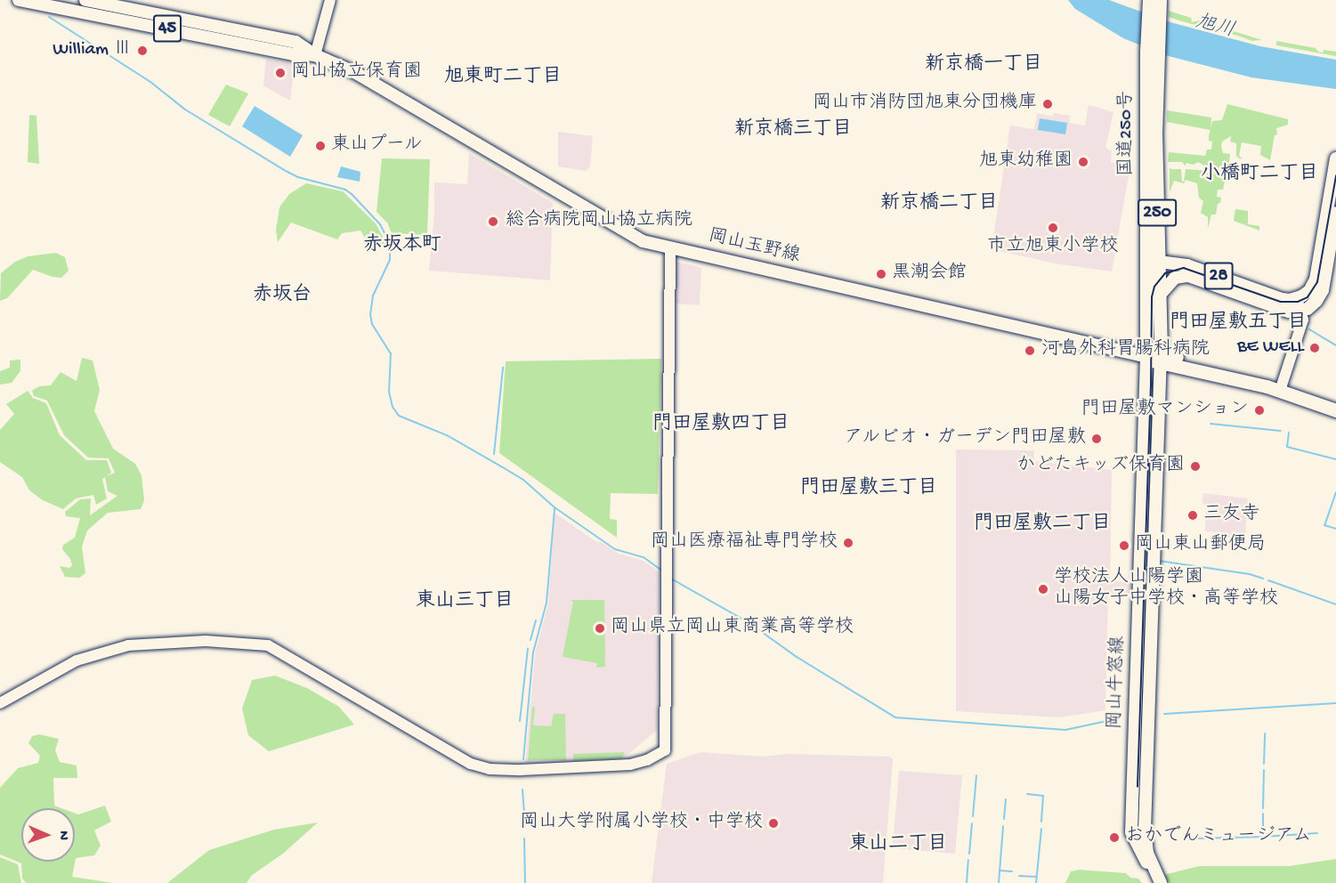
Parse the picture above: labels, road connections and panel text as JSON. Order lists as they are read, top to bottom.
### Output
{
  "streets": {
    "highway": ["国道250号", "250"],
    "main road": [
      "45",
      "岡山玉野線",
      "28",
      "岡山牛窓線"
    ]
  },
  "crossings": [
    ["国道250号", "岡山玉野線"],
    ["国道250号", "28"],
    ["国道250号", "岡山牛窓線"],
    ["岡山玉野線", "岡山牛窓線"]
  ],
  "districts": [
    "新京橋一丁目",
    "旭東町二丁目",
    "新京橋三丁目",
    "小橋町二丁目",
    "新京橋二丁目",
    "赤坂本町",
    "赤坂台",
    "門田屋敷五丁目",
    "門田屋敷四丁目",
    "門田屋敷三丁目",
    "門田屋敷二丁目",
    "東山三丁目",
    "東山二丁目"
  ],
  "water": ["旭川"],
  "places": [
    "William Ⅲ",
    "岡山協立保育園",
    "岡山市消防団旭東分団機庫",
    "東山プール",
    "旭東幼稚園",
    "総合病院岡山協立病院",
    "市立旭東小学校",
    "黒潮会館",
    "BE WELL",
    "河島外科胃腸科病院",
    "門田屋敷マンション",
    "アルビオ・ガーデン門田屋敷",
    "かどたキッズ保育園",
    "三友寺",
    "岡山医療福祉専門学校",
    "岡山東山郵便局",
    "学校法人山陽学園 山陽女子中学校・高等学校",
    "岡山県立岡山東商業高等学校",
    "岡山大学附属小学校・中学校",
    "おかでんミュージアム"
  ],
  "north": "right"
}
